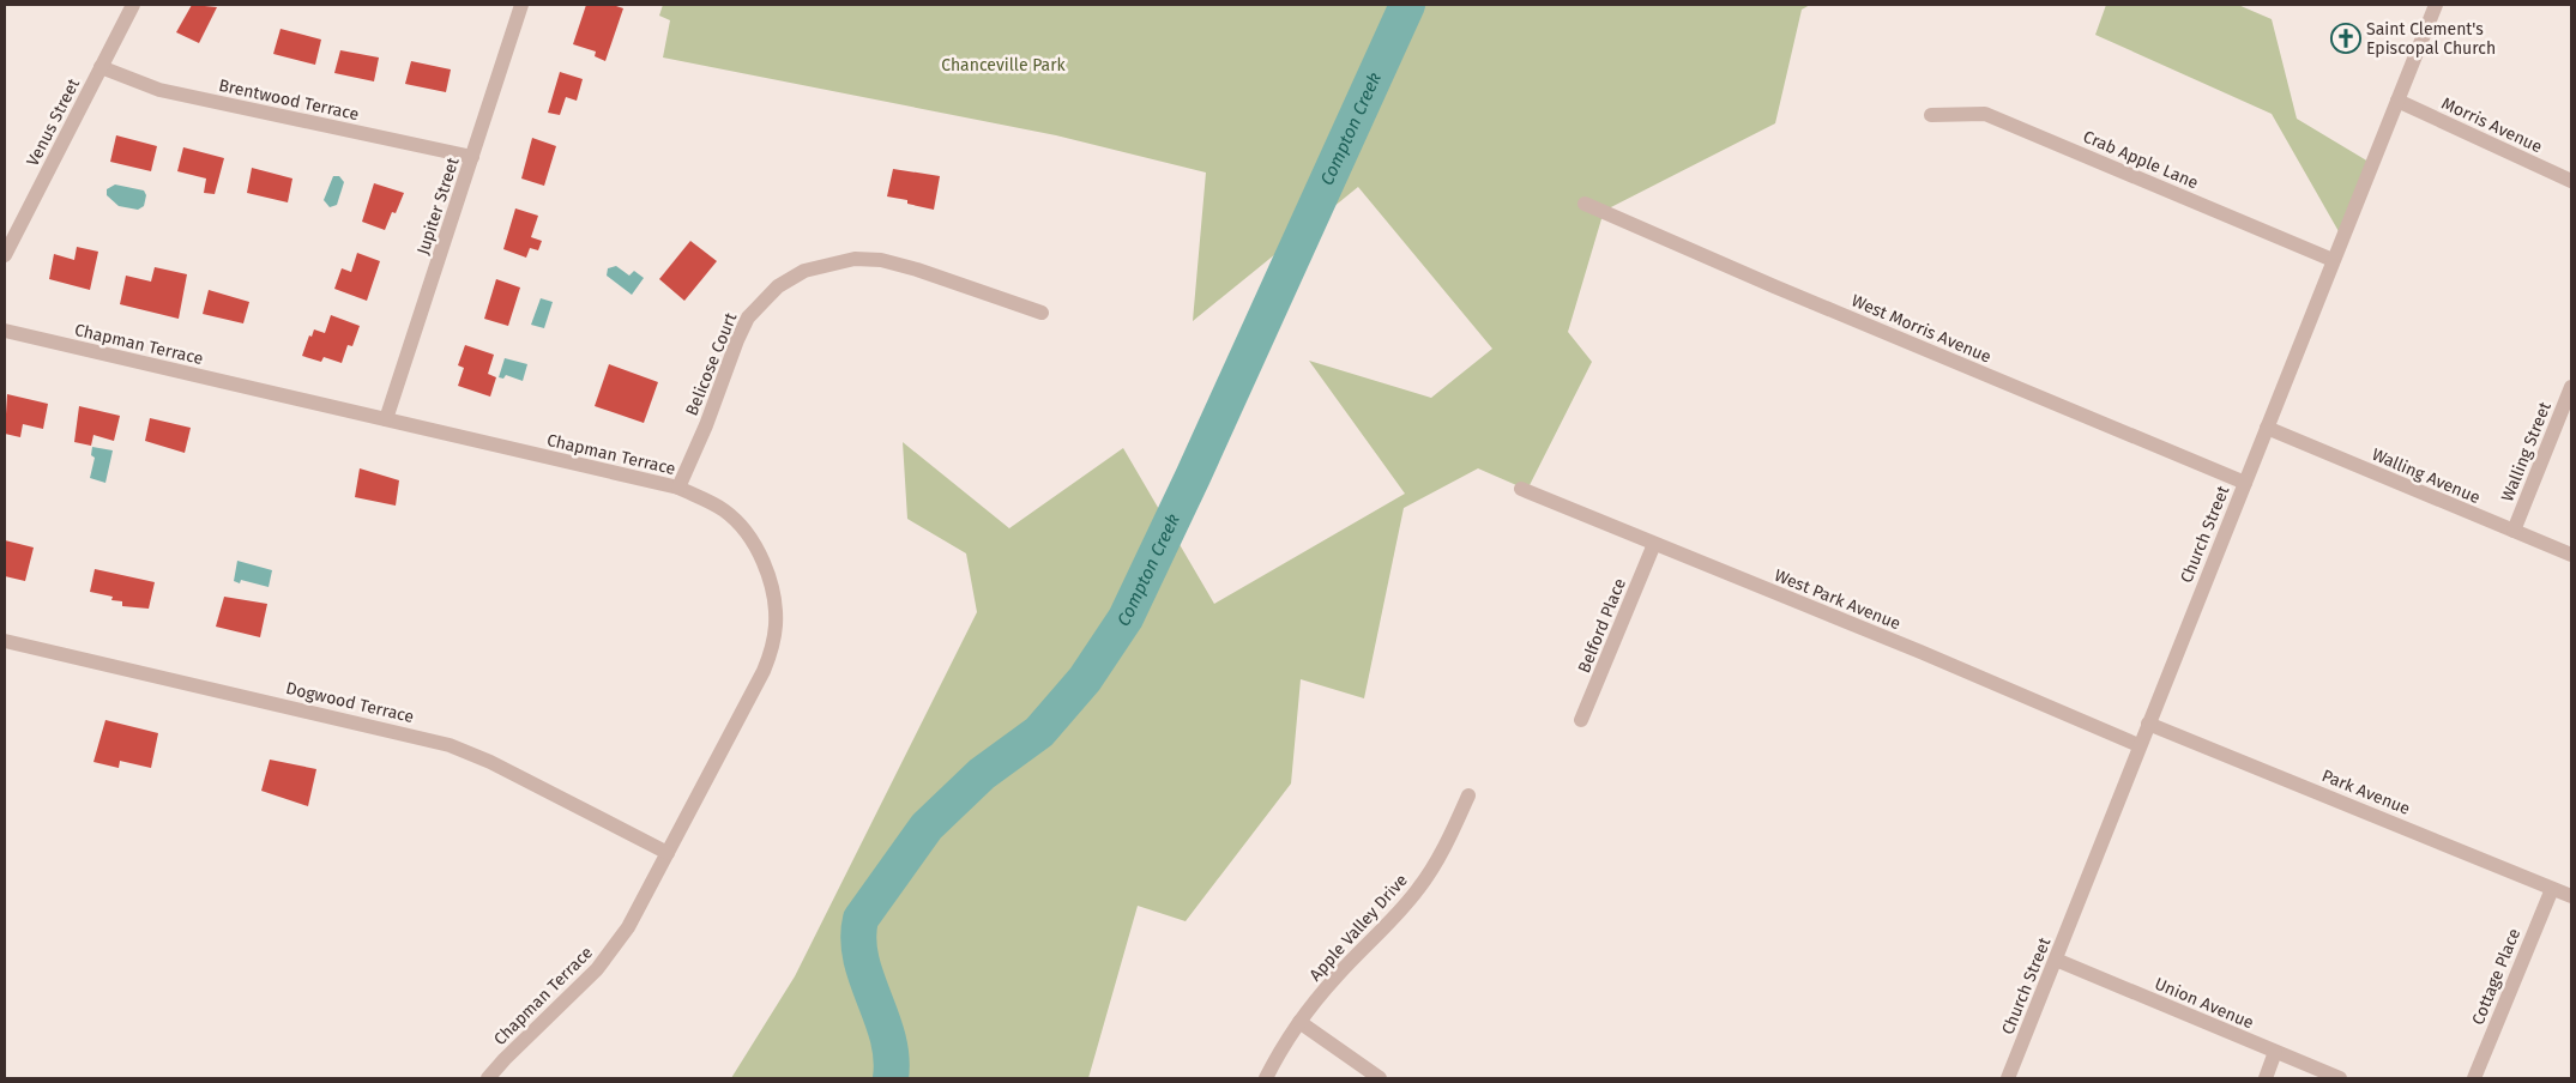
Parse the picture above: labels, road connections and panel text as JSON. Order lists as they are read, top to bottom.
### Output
{
  "streets": {
    "street": [
      "Brentwood Terrace",
      "Venus Street",
      "Morris Avenue",
      "Crab Apple Lane",
      "Jupiter Street",
      "West Morris Avenue",
      "Chapman Terrace",
      "Belicose Court",
      "Walling Street",
      "Walling Avenue",
      "Church Street",
      "West Park Avenue",
      "Belford Place",
      "Dogwood Terrace",
      "Park Avenue",
      "Apple Valley Drive",
      "Cottage Place",
      "Union Avenue"
    ]
  },
  "crossings": [
    ["Brentwood Terrace", "Venus Street"],
    ["Brentwood Terrace", "Jupiter Street"],
    ["Morris Avenue", "Church Street"],
    ["Crab Apple Lane", "Church Street"],
    ["Jupiter Street", "Chapman Terrace"],
    ["West Morris Avenue", "Church Street"],
    ["Chapman Terrace", "Belicose Court"],
    ["Chapman Terrace", "Dogwood Terrace"],
    ["Walling Street", "Walling Avenue"],
    ["Walling Avenue", "Church Street"],
    ["Church Street", "West Park Avenue"],
    ["Church Street", "Park Avenue"],
    ["Church Street", "Union Avenue"],
    ["West Park Avenue", "Belford Place"],
    ["Park Avenue", "Cottage Place"]
  ],
  "water": ["Compton Creek"],
  "parks": ["Chanceville Park"],
  "places": {
    "church": ["Saint Clement's Episcopal Church"]
  }
}
